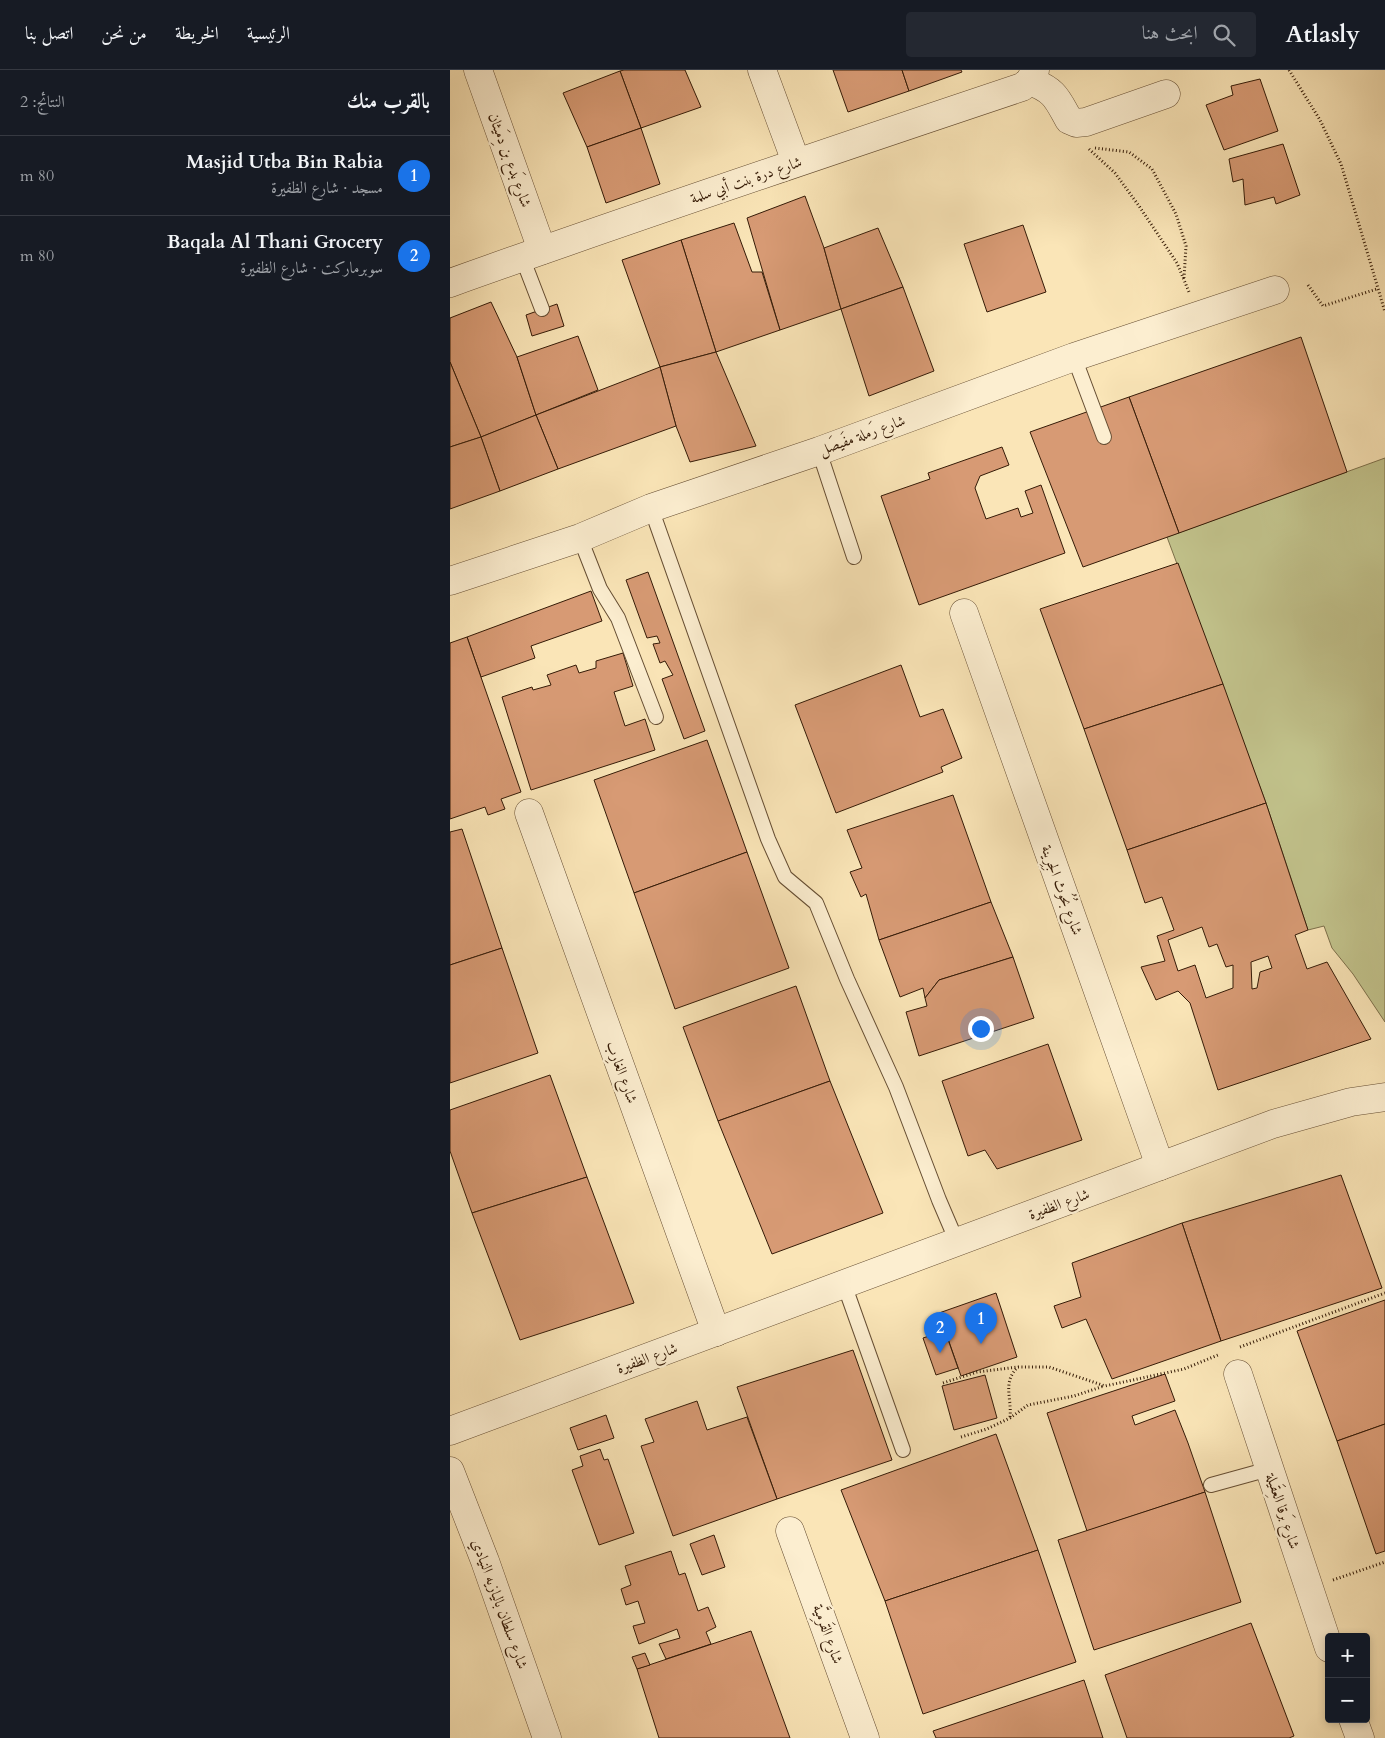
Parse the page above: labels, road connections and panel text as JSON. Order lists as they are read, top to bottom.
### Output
{
  "streets": {
    "street": [
      "شارع بَدع بن دِمَيثان",
      "شارع درة بنت أبي سلمة",
      "شارع رَملة مفَيصَل",
      "شارع بُحُوث الجِرِينة",
      "شارع الغارِب",
      "شارع الظفيرة",
      "شارع بَرقا العِقَيلة",
      "شارع سلطان باليازيه النيادي",
      "شارع القَرمِيَّة"
    ]
  },
  "crossings": [
    ["شارع بَدع بن دِمَيثان", "شارع درة بنت أبي سلمة"],
    ["شارع بُحُوث الجِرِينة", "شارع الظفيرة"],
    ["شارع الغارِب", "شارع الظفيرة"]
  ],
  "page": {
    "header": "Atlasly",
    "search": "ابحث هنا",
    "nav": [
      "الرئيسية",
      "الخريطة",
      "من نحن",
      "اتصل بنا"
    ],
    "heading": ["بالقرب منك", "النتائج: 2"],
    "list": [
      {
        "mark": "1",
        "name": "Masjid Utba Bin Rabia",
        "note": "مسجد · شارع الظفيرة",
        "value": "80 m"
      },
      {
        "mark": "2",
        "name": "Baqala Al Thani Grocery",
        "note": "سوبرماركت · شارع الظفيرة",
        "value": "80 m"
      }
    ],
    "pins": ["1", "2"],
    "map_buttons": ["+", "−"]
  }
}
